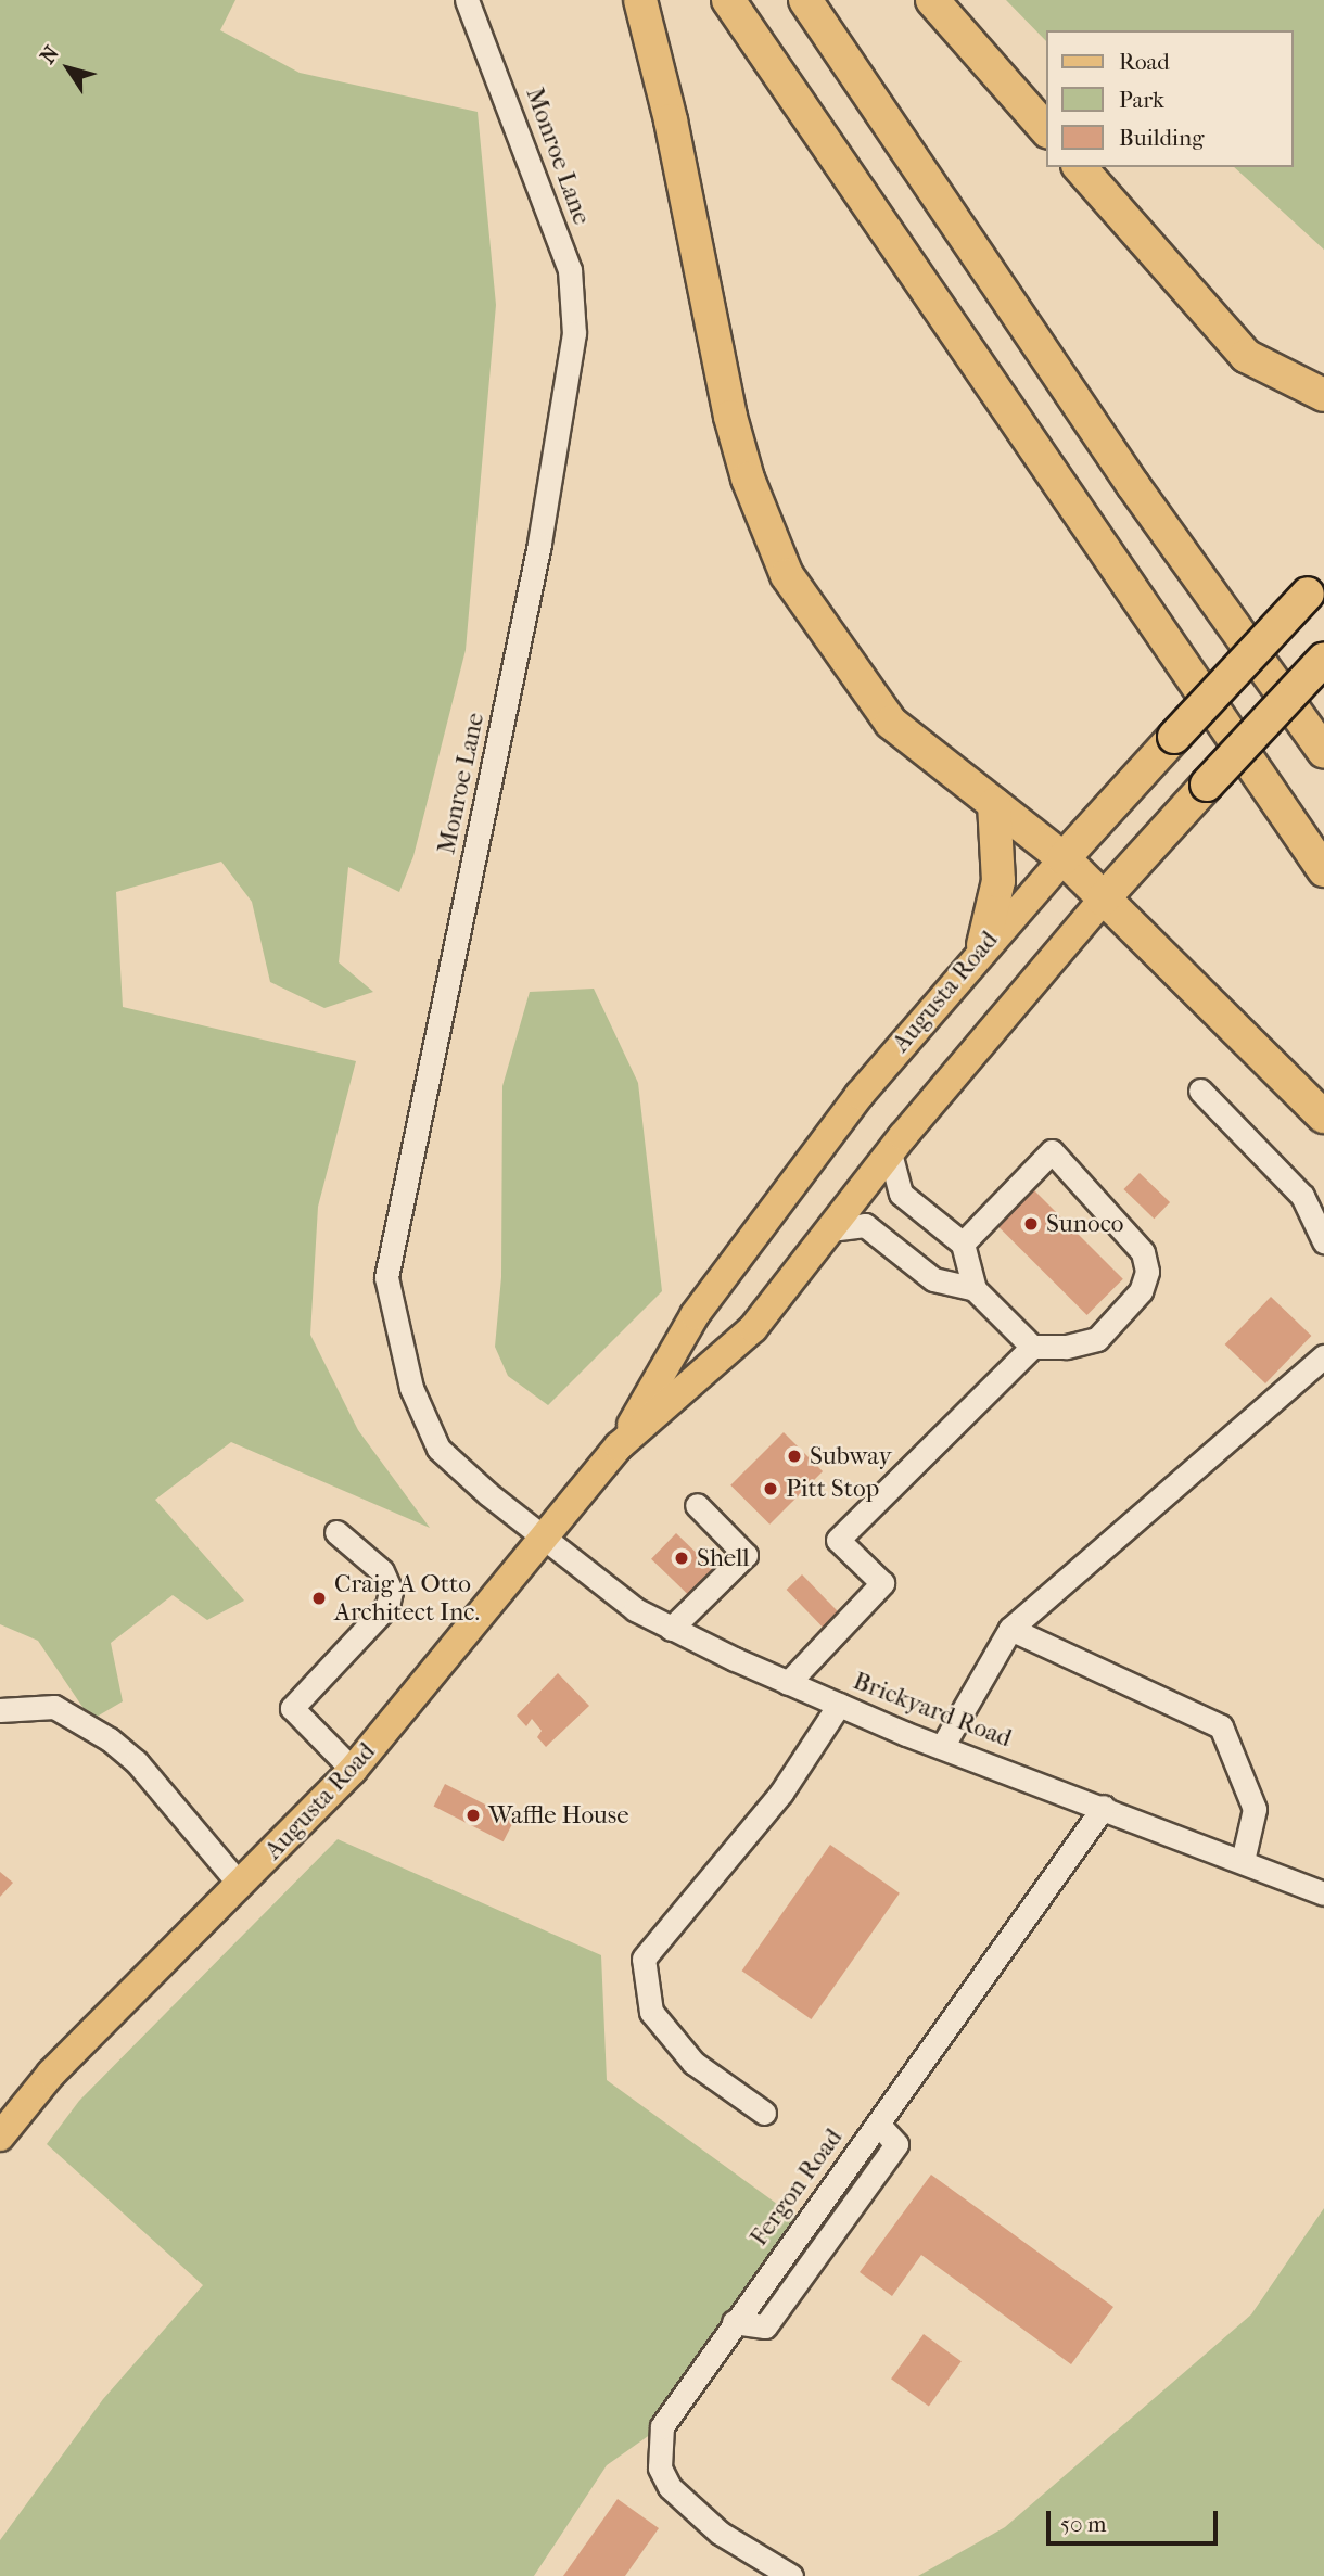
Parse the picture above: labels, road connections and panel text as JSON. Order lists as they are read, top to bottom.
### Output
{
  "streets": {
    "highway": ["Augusta Road"],
    "street": ["Monroe Lane", "Brickyard Road", "Fergon Road"]
  },
  "crossings": [
    ["Monroe Lane", "Augusta Road"],
    ["Monroe Lane", "Brickyard Road"],
    ["Augusta Road", "Brickyard Road"],
    ["Brickyard Road", "Fergon Road"]
  ],
  "places": [
    "Sunoco",
    "Subway",
    "Pitt Stop",
    "Shell",
    "Craig A Otto Architect Inc.",
    "Waffle House"
  ],
  "legend": ["Road", "Park", "Building"],
  "scale_bar": "50 m",
  "north": "top left"
}
